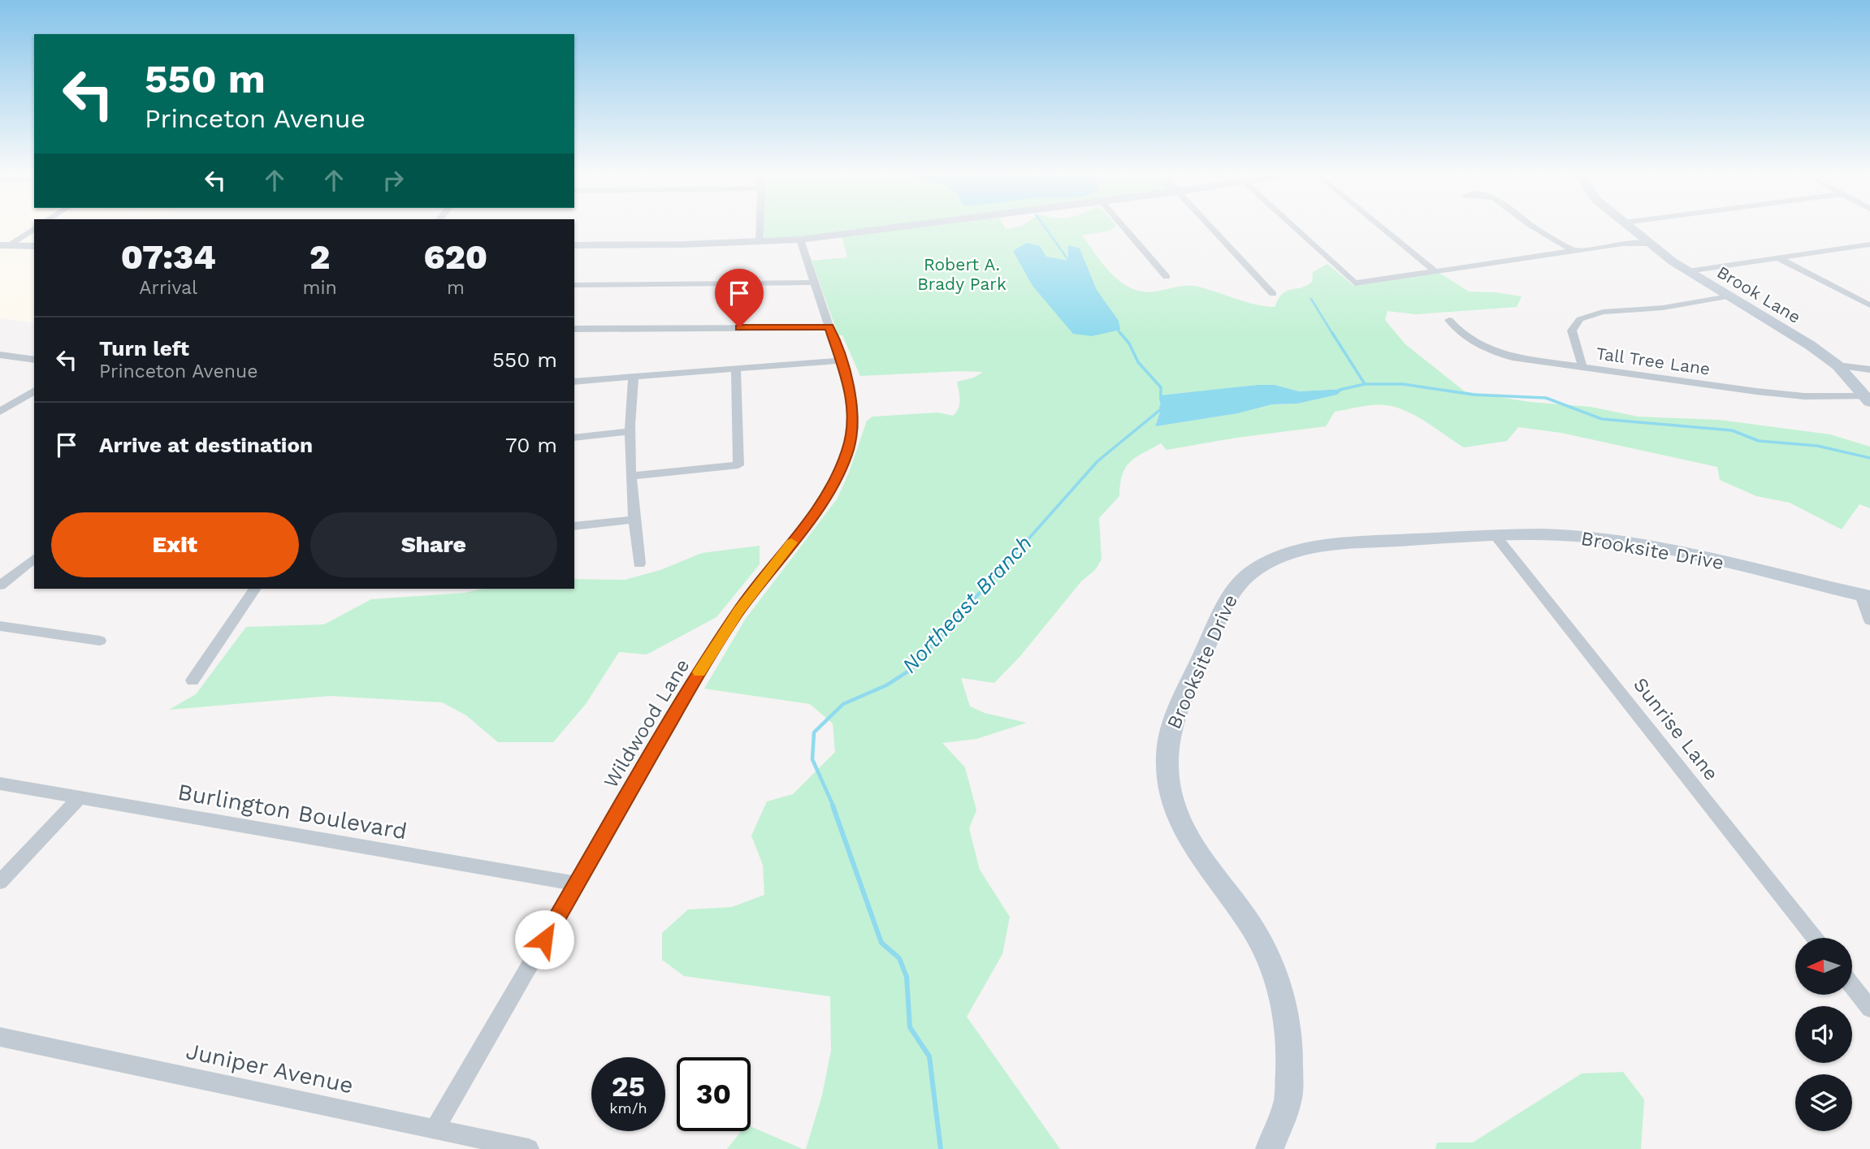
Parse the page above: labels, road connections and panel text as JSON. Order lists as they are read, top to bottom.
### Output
{
  "streets": {
    "street": [
      "Brook Lane",
      "Tall Tree Lane",
      "Brooksite Drive",
      "Wildwood Lane",
      "Sunrise Lane",
      "Burlington Boulevard",
      "Juniper Avenue"
    ]
  },
  "crossings": [
    ["Brook Lane", "Tall Tree Lane"],
    ["Brooksite Drive", "Sunrise Lane"],
    ["Wildwood Lane", "Burlington Boulevard"],
    ["Wildwood Lane", "Juniper Avenue"]
  ],
  "water": ["Northeast Branch"],
  "parks": ["Robert A. Brady Park"],
  "north": "left",
  "page": {
    "turn": ["550 m", "Princeton Avenue"],
    "eta": [
      "07:34",
      "Arrival",
      "2",
      "min",
      "620",
      "m"
    ],
    "list": [
      {
        "name": "Turn left",
        "note": "Princeton Avenue",
        "value": "550 m"
      },
      {
        "name": "Arrive at destination",
        "value": "70 m"
      }
    ],
    "buttons": ["Exit", "Share"],
    "speed": "25 km/h",
    "limit": "30"
  }
}
